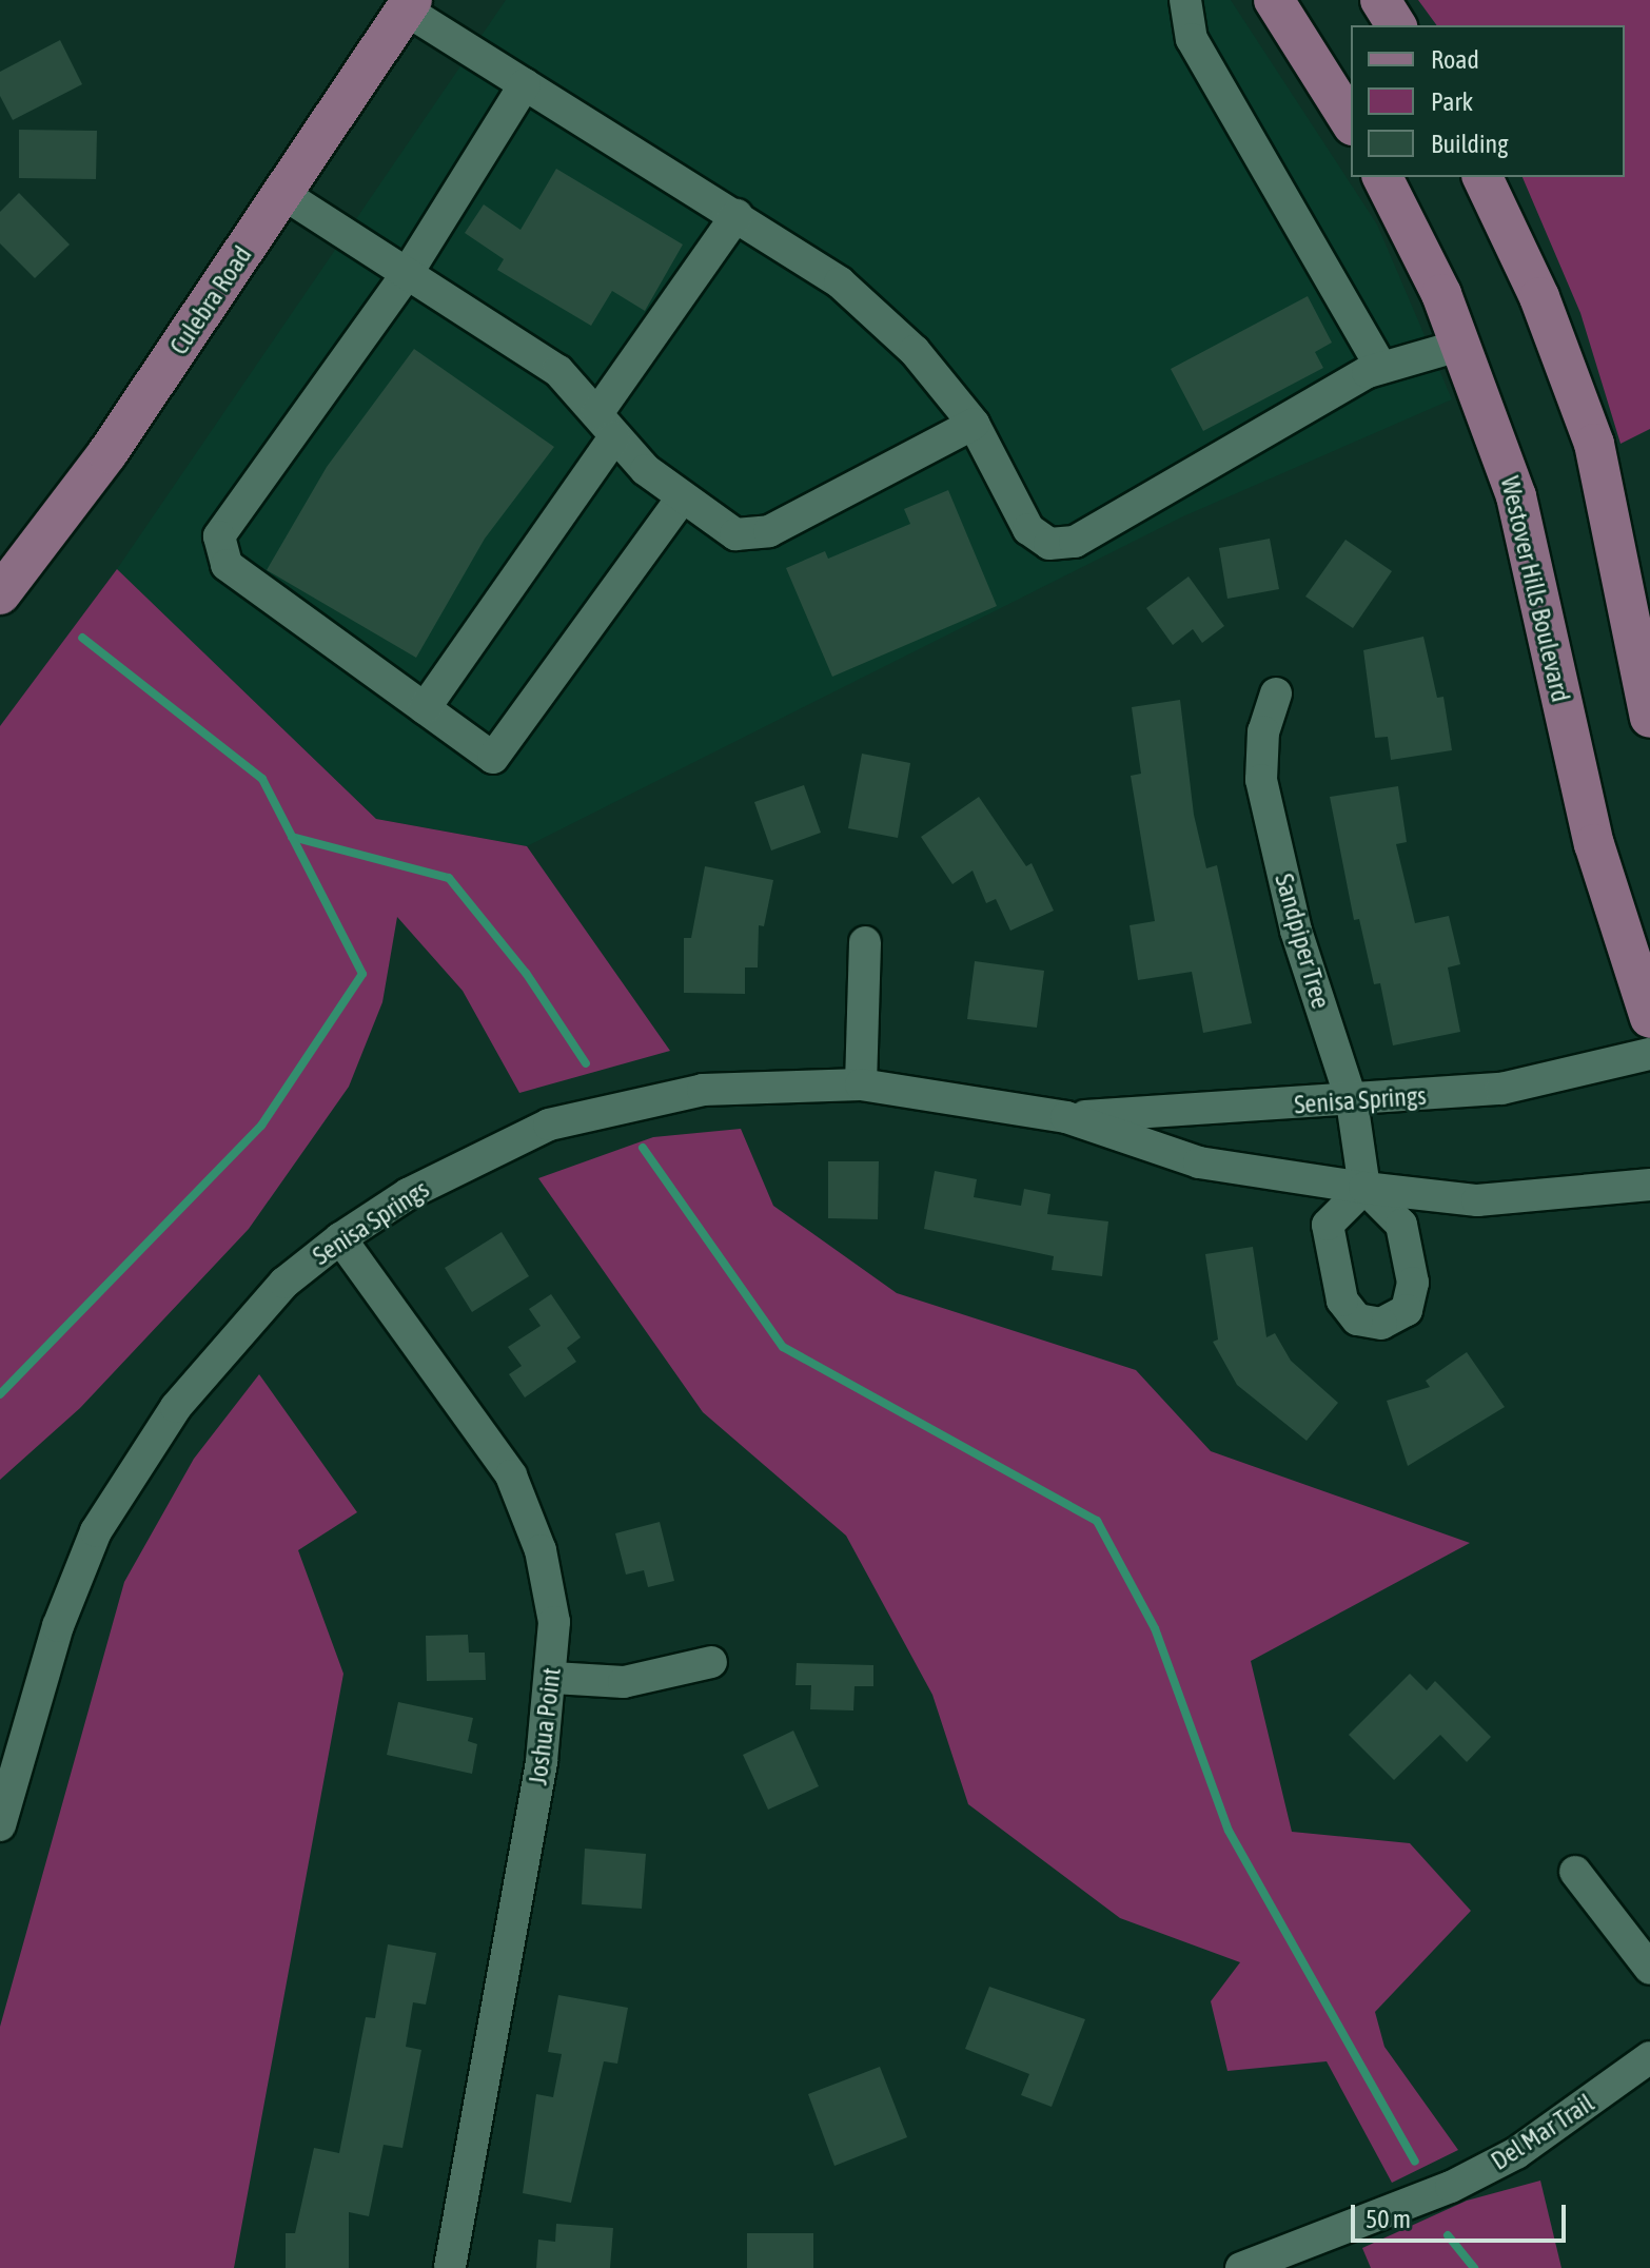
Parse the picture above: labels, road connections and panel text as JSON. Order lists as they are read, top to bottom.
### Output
{
  "streets": {
    "main road": ["Culebra Road", "Westover Hills Boulevard"],
    "street": [
      "Sandpiper Tree",
      "Senisa Springs",
      "Joshua Point",
      "Del Mar Trail"
    ]
  },
  "crossings": [
    ["Sandpiper Tree", "Senisa Springs"],
    ["Senisa Springs", "Joshua Point"]
  ],
  "legend": ["Road", "Park", "Building"],
  "scale_bar": "50 m"
}
